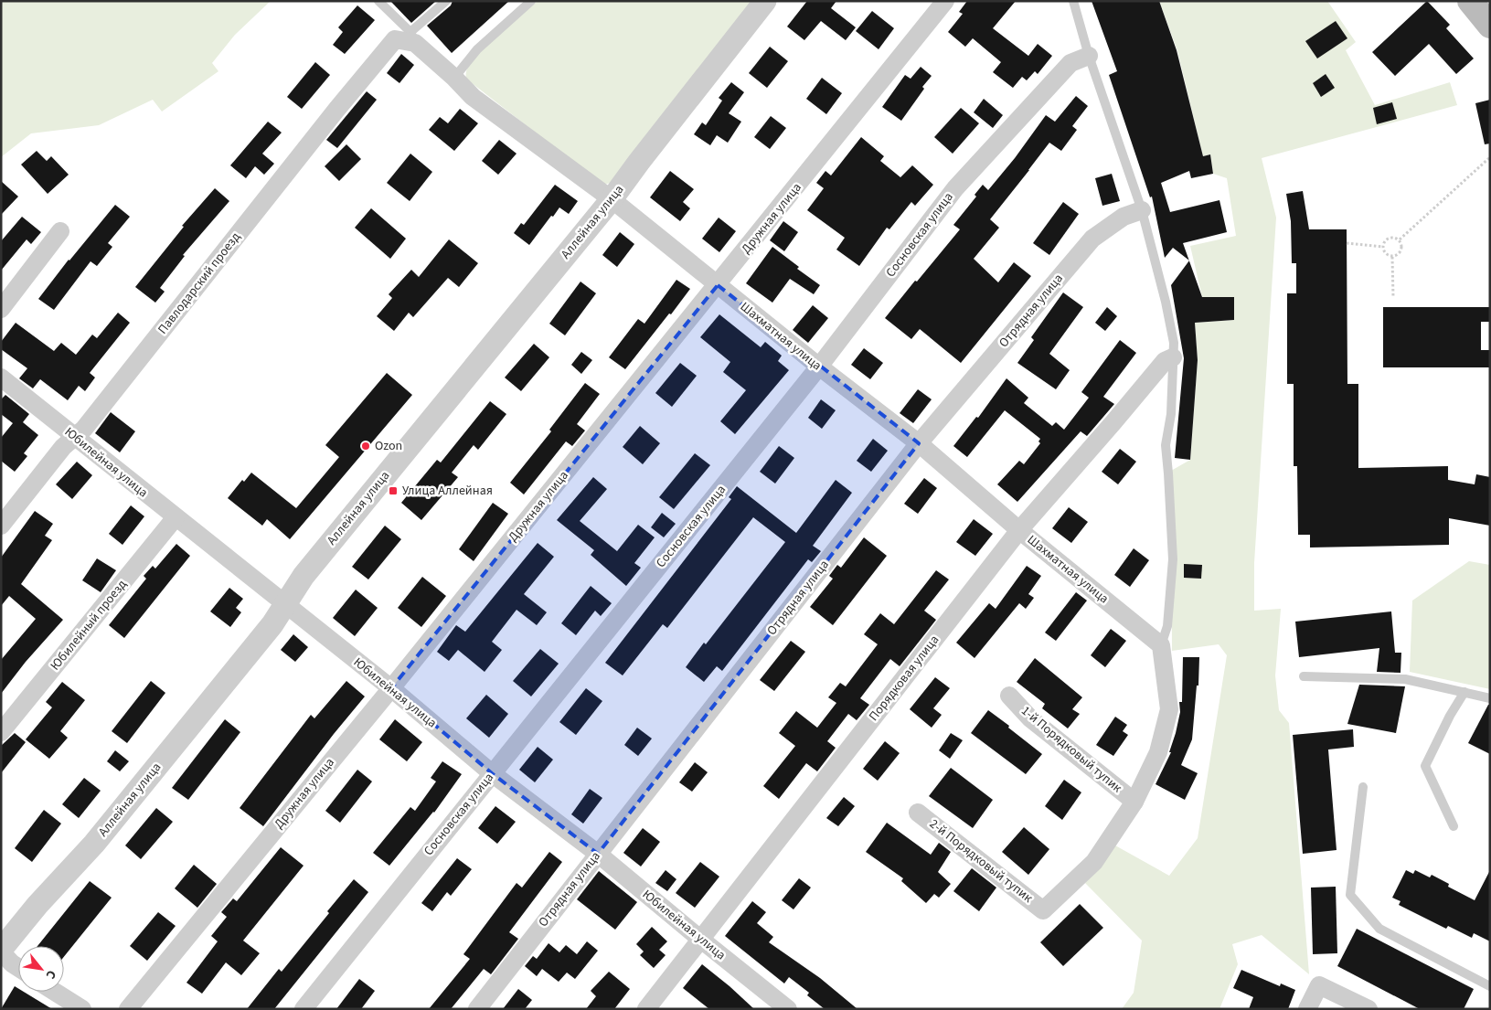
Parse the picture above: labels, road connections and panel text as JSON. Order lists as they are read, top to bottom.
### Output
{
  "streets": {
    "street": [
      "Дружная улица",
      "Аллейная улица",
      "Сосновская улица",
      "Павлодарский проезд",
      "Отрядная улица",
      "Шахматная улица",
      "Юбилейная улица",
      "Юбилейный проезд",
      "Порядковая улица",
      "1-й Порядковый тупик",
      "2-й Порядковый тупик"
    ]
  },
  "crossings": [
    ["Дружная улица", "Шахматная улица"],
    ["Дружная улица", "Юбилейная улица"],
    ["Аллейная улица", "Шахматная улица"],
    ["Аллейная улица", "Юбилейная улица"],
    ["Сосновская улица", "Шахматная улица"],
    ["Сосновская улица", "Юбилейная улица"],
    ["Павлодарский проезд", "Шахматная улица"],
    ["Павлодарский проезд", "Юбилейная улица"],
    ["Отрядная улица", "Шахматная улица"],
    ["Отрядная улица", "Юбилейная улица"],
    ["Шахматная улица", "Порядковая улица"],
    ["Юбилейная улица", "Юбилейный проезд"],
    ["Юбилейная улица", "Порядковая улица"],
    ["1-й Порядковый тупик", "2-й Порядковый тупик"]
  ],
  "places": {
    "other": ["Ozon"],
    "transit": ["Улица Аллейная"]
  },
  "north": "bottom right"
}
